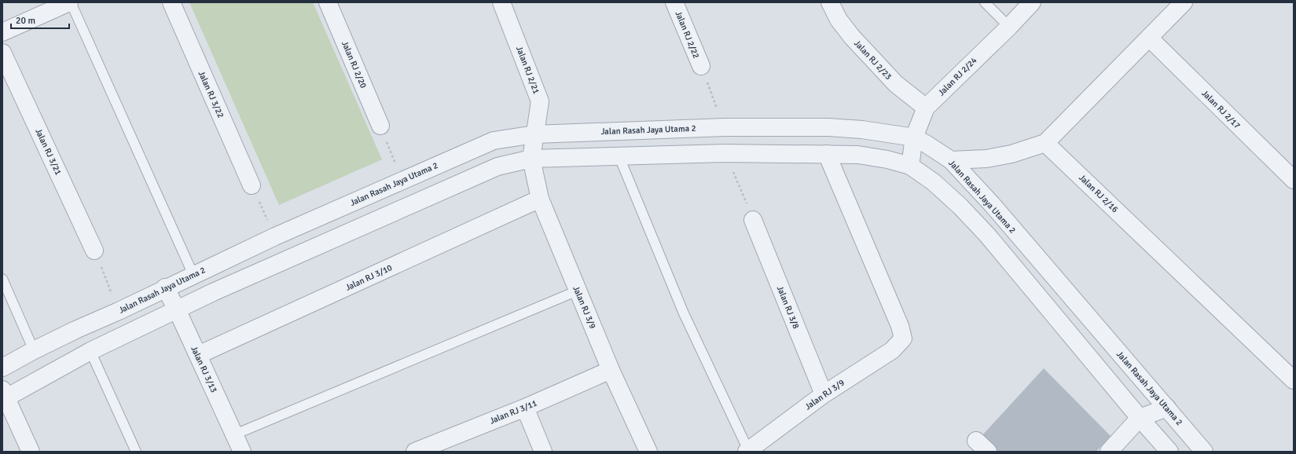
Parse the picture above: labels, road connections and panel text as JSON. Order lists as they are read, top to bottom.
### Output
{
  "streets": {
    "street": [
      "Jalan RJ 2/22",
      "Jalan RJ 2/23",
      "Jalan RJ 2/20",
      "Jalan RJ 2/21",
      "Jalan RJ 2/24",
      "Jalan RJ 3/22",
      "Jalan RJ 2/17",
      "Jalan Rasah Jaya Utama 2",
      "Jalan RJ 3/21",
      "Jalan RJ 2/16",
      "Jalan RJ 3/10",
      "Jalan RJ 3/9",
      "Jalan RJ 3/8",
      "Jalan RJ 3/13",
      "Jalan RJ 3/11"
    ]
  },
  "crossings": [
    ["Jalan RJ 2/23", "Jalan RJ 2/24"],
    ["Jalan RJ 2/21", "Jalan Rasah Jaya Utama 2"],
    ["Jalan RJ 2/21", "Jalan RJ 3/9"],
    ["Jalan RJ 2/24", "Jalan Rasah Jaya Utama 2"],
    ["Jalan Rasah Jaya Utama 2", "Jalan RJ 3/13"],
    ["Jalan RJ 3/10", "Jalan RJ 3/9"],
    ["Jalan RJ 3/10", "Jalan RJ 3/13"],
    ["Jalan RJ 3/9", "Jalan RJ 3/8"],
    ["Jalan RJ 3/9", "Jalan RJ 3/11"]
  ],
  "scale_bar": "20 m"
}
